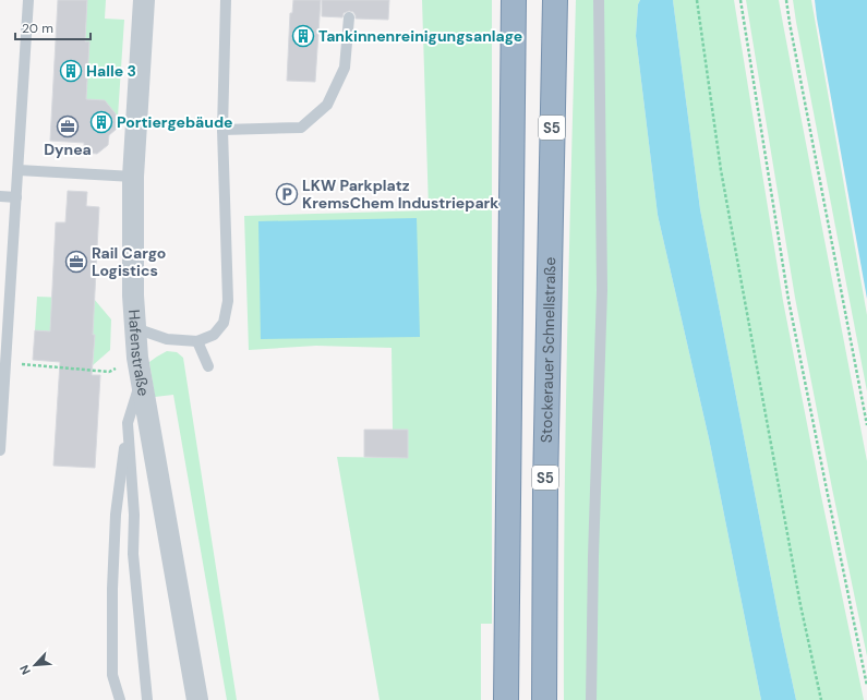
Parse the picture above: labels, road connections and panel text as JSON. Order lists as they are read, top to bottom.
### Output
{
  "streets": {
    "highway": ["S5", "Stockerauer Schnellstraße"],
    "street": ["Hafenstraße"]
  },
  "places": {
    "building": ["Tankinnenreinigungsanlage", "Halle 3", "Portiergebäude"],
    "office": ["Dynea", "Rail Cargo Logistics"],
    "parking": ["LKW Parkplatz KremsChem Industriepark"]
  },
  "scale_bar": "20 m",
  "north": "bottom left"
}
